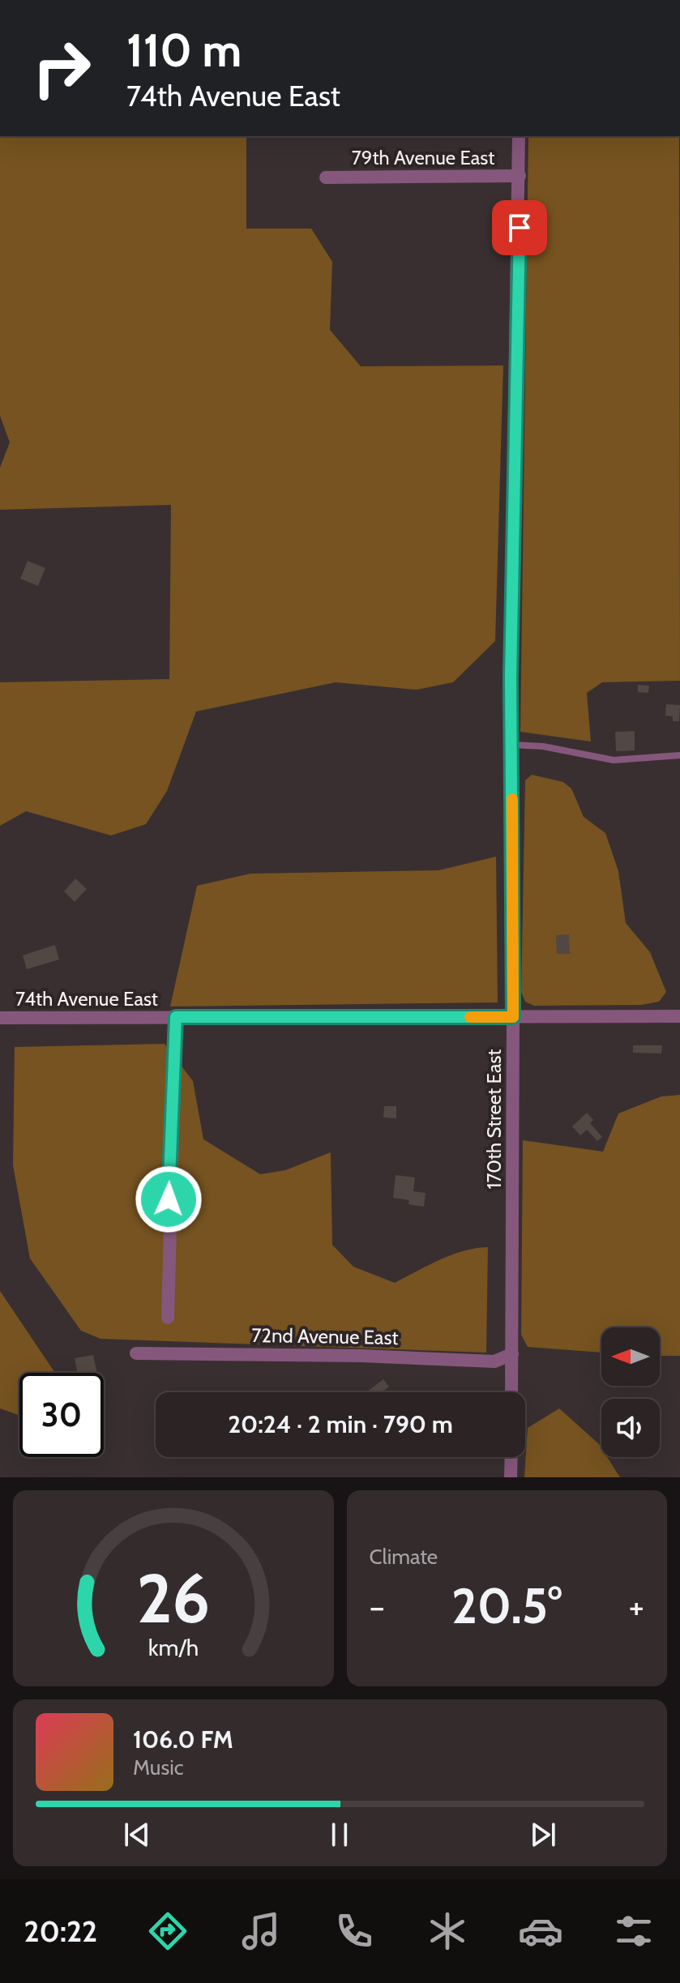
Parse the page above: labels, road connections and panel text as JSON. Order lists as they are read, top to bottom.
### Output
{
  "streets": {
    "street": [
      "79th Avenue East",
      "74th Avenue East",
      "170th Street East",
      "72nd Avenue East"
    ]
  },
  "crossings": [
    ["79th Avenue East", "170th Street East"],
    ["74th Avenue East", "170th Street East"],
    ["170th Street East", "72nd Avenue East"]
  ],
  "north": "left",
  "page": {
    "turn": ["110 m", "74th Avenue East"],
    "limit": "30",
    "trip": "20:24 · 2 min · 790 m",
    "tile": "Climate",
    "heat": ["−", "20.5°", "+"],
    "song": ["106.0 FM", "Music"],
    "tabs": "20:22",
    "gauge": ["26", "km/h"]
  }
}
